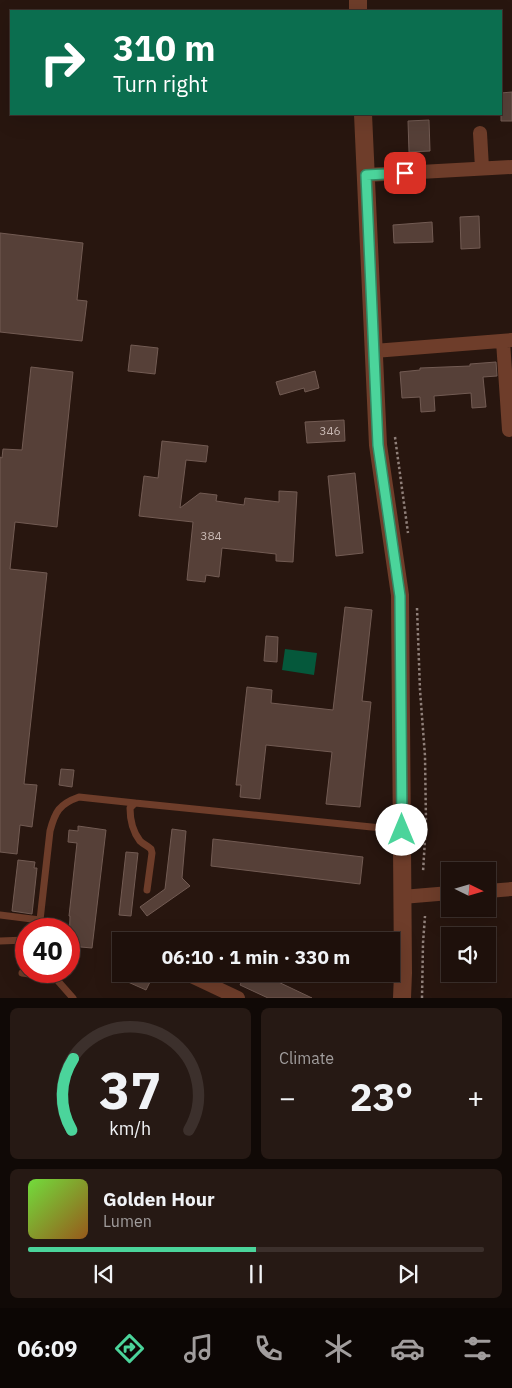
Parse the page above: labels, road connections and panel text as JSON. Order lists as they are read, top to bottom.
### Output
{
  "house_numbers": ["346", "384"],
  "north": "right",
  "page": {
    "turn": ["310 m", "Turn right"],
    "limit": "40",
    "trip": "06:10 · 1 min · 330 m",
    "tile": "Climate",
    "heat": ["−", "23°", "+"],
    "song": ["Golden Hour", "Lumen"],
    "tabs": "06:09",
    "gauge": ["37", "km/h"]
  }
}
